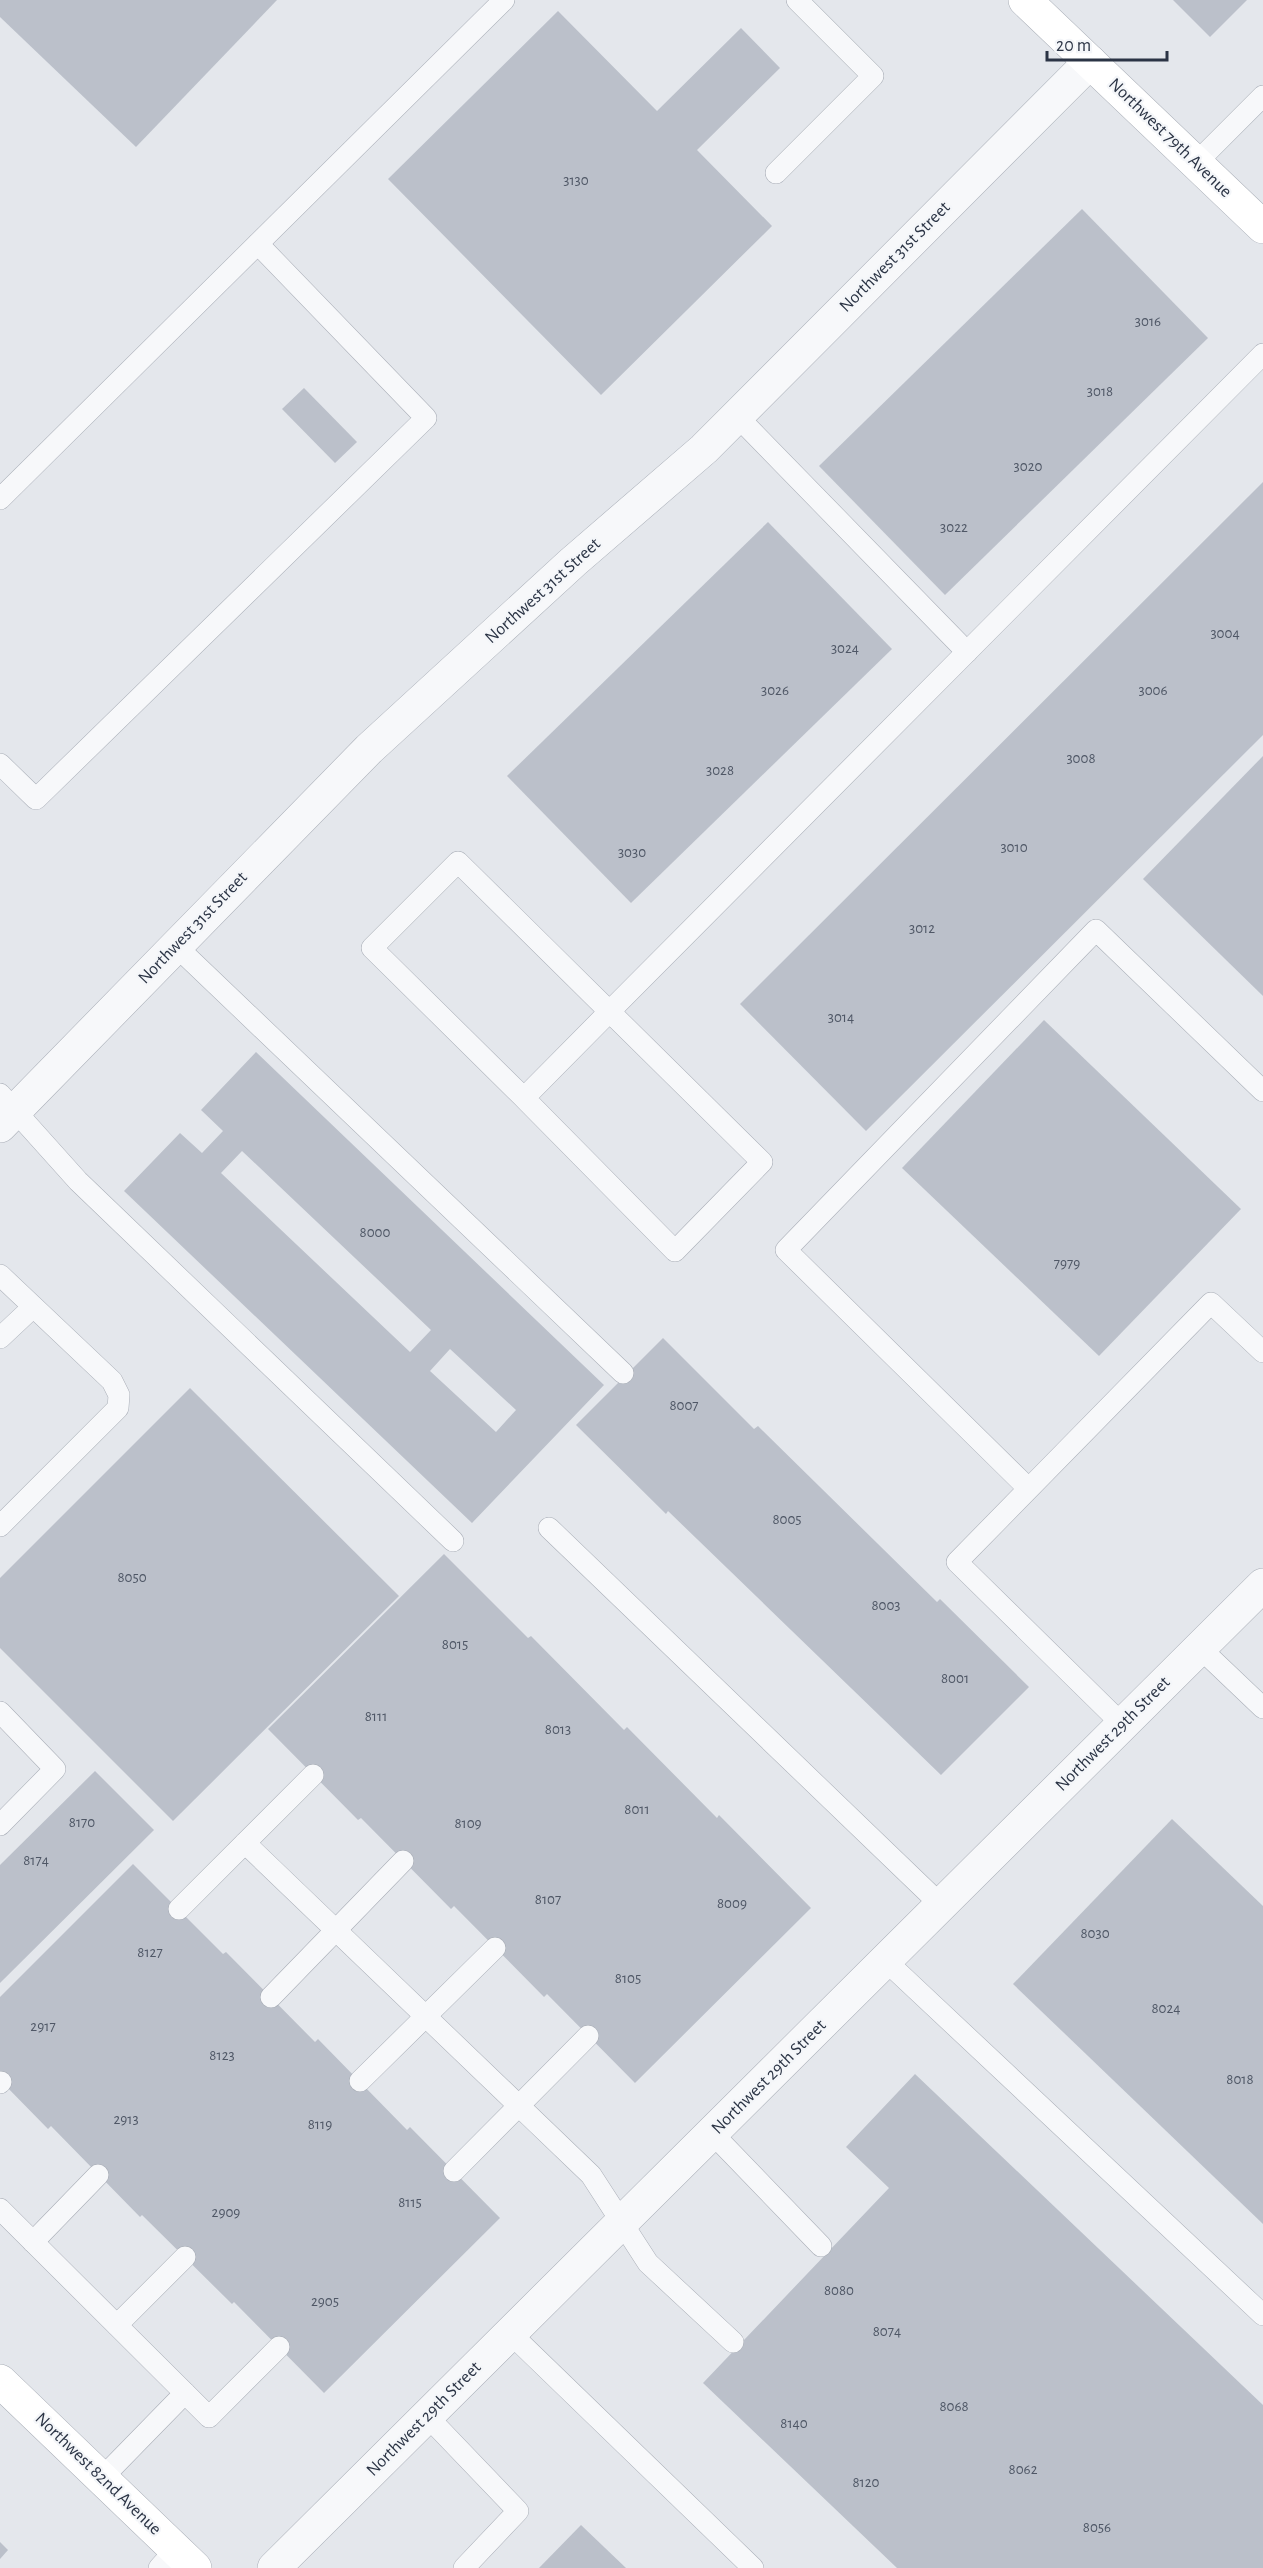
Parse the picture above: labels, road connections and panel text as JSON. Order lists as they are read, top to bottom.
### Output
{
  "streets": {
    "main road": ["Northwest 79th Avenue", "Northwest 82nd Avenue"],
    "street": ["Northwest 31st Street", "Northwest 29th Street"]
  },
  "crossings": [
    ["Northwest 79th Avenue", "Northwest 31st Street"]
  ],
  "house_numbers": [
    "3130",
    "3016",
    "3018",
    "3020",
    "3022",
    "3004",
    "3024",
    "3026",
    "3006",
    "3008",
    "3028",
    "3010",
    "3030",
    "3012",
    "3014",
    "8000",
    "7979",
    "8007",
    "8005",
    "8050",
    "8003",
    "8015",
    "8001",
    "8111",
    "8013",
    "8011",
    "8170",
    "8109",
    "8174",
    "8107",
    "8009",
    "8030",
    "8127",
    "8105",
    "8024",
    "2917",
    "8123",
    "8018",
    "2913",
    "8119",
    "8115",
    "2909",
    "8080",
    "2905",
    "8074",
    "8068",
    "8140",
    "8062",
    "8120",
    "8056"
  ],
  "scale_bar": "20 m"
}
